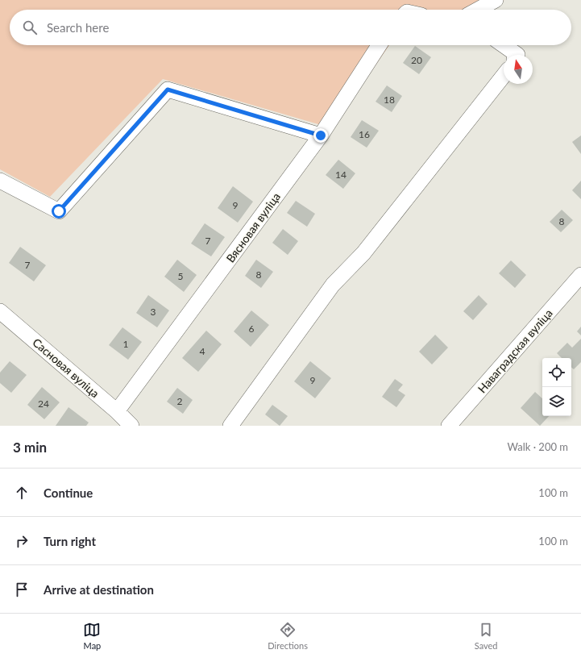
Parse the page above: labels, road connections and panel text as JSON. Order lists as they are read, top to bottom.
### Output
{
  "streets": {
    "street": ["Вясновая вуліца", "Наваградская вуліца", "Сасновая вуліца"]
  },
  "crossings": [
    ["Вясновая вуліца", "Сасновая вуліца"]
  ],
  "house_numbers": [
    "20",
    "18",
    "16",
    "14",
    "9",
    "8",
    "7",
    "7",
    "8",
    "5",
    "3",
    "6",
    "1",
    "4",
    "9",
    "2",
    "24"
  ],
  "north": "top",
  "page": {
    "search": "Search here",
    "heading": ["3 min", "Walk · 200 m"],
    "list": [
      ["Continue", "100 m"],
      ["Turn right", "100 m"],
      "Arrive at destination"
    ],
    "nav": ["Map", "Directions", "Saved"]
  }
}
